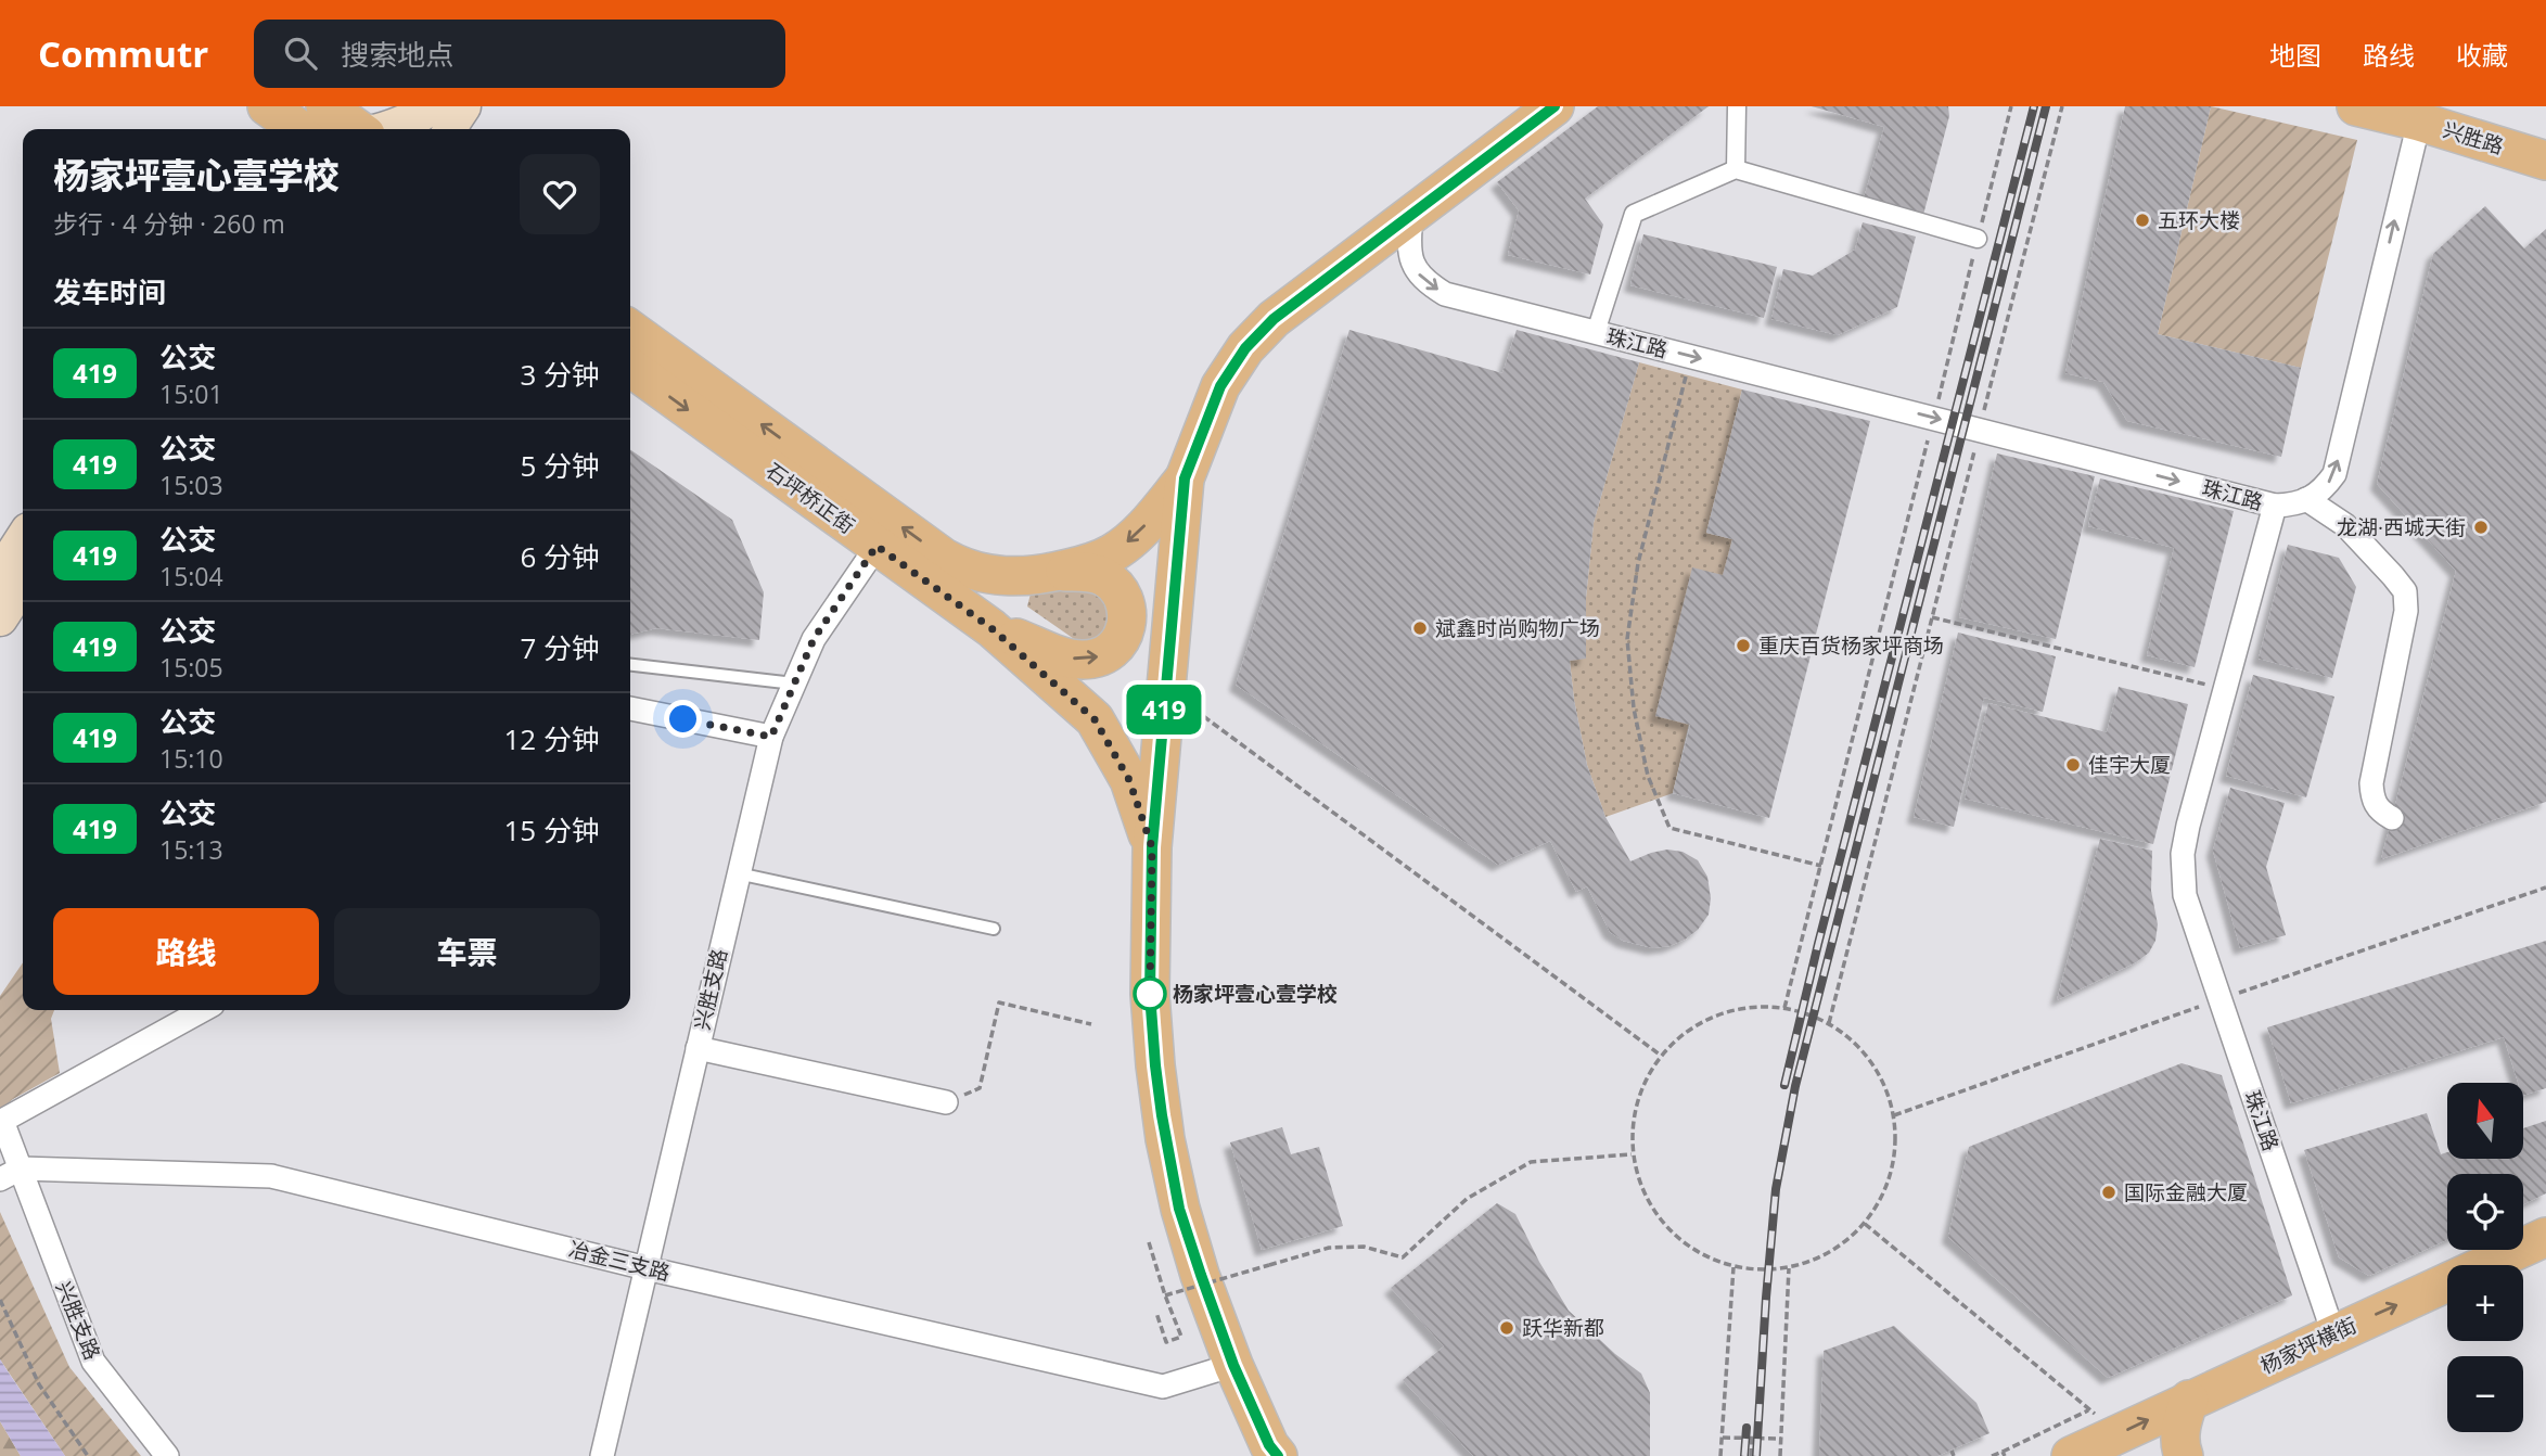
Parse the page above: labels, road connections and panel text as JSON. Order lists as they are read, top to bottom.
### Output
{
  "streets": {
    "main road": ["兴胜路", "石坪桥正街", "杨家坪横街"],
    "street": ["珠江路", "兴胜支路", "冶金三支路"]
  },
  "crossings": [
    ["珠江路", "杨家坪横街"],
    ["石坪桥正街", "兴胜支路"],
    ["兴胜支路", "冶金三支路"]
  ],
  "one_way": ["珠江路", "杨家坪横街"],
  "places": [
    "五环大楼",
    "龙湖·西城天街",
    "斌鑫时尚购物广场",
    "重庆百货杨家坪商场",
    "佳宇大厦",
    "杨家坪壹心壹学校",
    "国际金融大厦",
    "跃华新都"
  ],
  "lines": ["bus line 419"],
  "north": "top",
  "page": {
    "header": "Commutr",
    "search": "搜索地点",
    "nav": ["地图", "路线", "收藏"],
    "on_map": "419",
    "heading": [
      ["杨家坪壹心壹学校", "步行 · 4 分钟 · 260 m"],
      "发车时间"
    ],
    "list": [
      {
        "mark": "419",
        "name": "公交",
        "note": "15:01",
        "value": "3 分钟"
      },
      {
        "mark": "419",
        "name": "公交",
        "note": "15:03",
        "value": "5 分钟"
      },
      {
        "mark": "419",
        "name": "公交",
        "note": "15:04",
        "value": "6 分钟"
      },
      {
        "mark": "419",
        "name": "公交",
        "note": "15:05",
        "value": "7 分钟"
      },
      {
        "mark": "419",
        "name": "公交",
        "note": "15:10",
        "value": "12 分钟"
      },
      {
        "mark": "419",
        "name": "公交",
        "note": "15:13",
        "value": "15 分钟"
      }
    ],
    "buttons": ["路线", "车票"],
    "map_buttons": ["+", "−"]
  }
}
